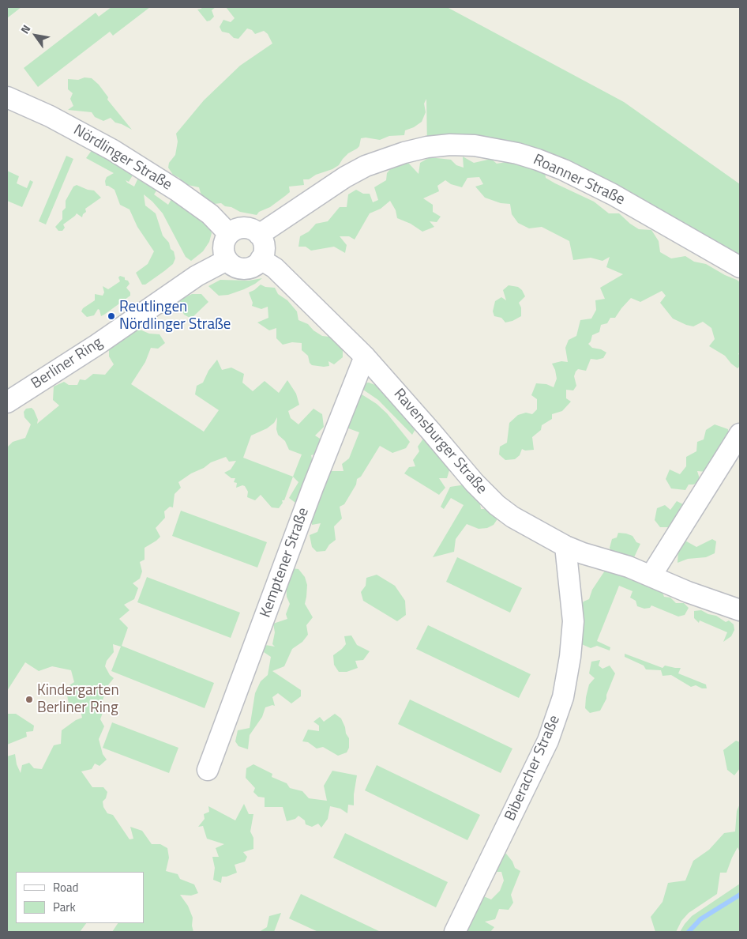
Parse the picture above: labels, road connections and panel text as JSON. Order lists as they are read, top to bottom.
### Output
{
  "streets": {
    "street": [
      "Nördlinger Straße",
      "Roanner Straße",
      "Berliner Ring",
      "Ravensburger Straße",
      "Kemptener Straße",
      "Biberacher Straße"
    ]
  },
  "crossings": [
    ["Nördlinger Straße", "Roanner Straße"],
    ["Nördlinger Straße", "Berliner Ring"],
    ["Nördlinger Straße", "Ravensburger Straße"],
    ["Roanner Straße", "Berliner Ring"],
    ["Roanner Straße", "Ravensburger Straße"],
    ["Berliner Ring", "Ravensburger Straße"],
    ["Ravensburger Straße", "Kemptener Straße"],
    ["Ravensburger Straße", "Biberacher Straße"]
  ],
  "places": ["Reutlingen Nördlinger Straße", "Kindergarten Berliner Ring"],
  "legend": ["Road", "Park"],
  "north": "top left"
}
